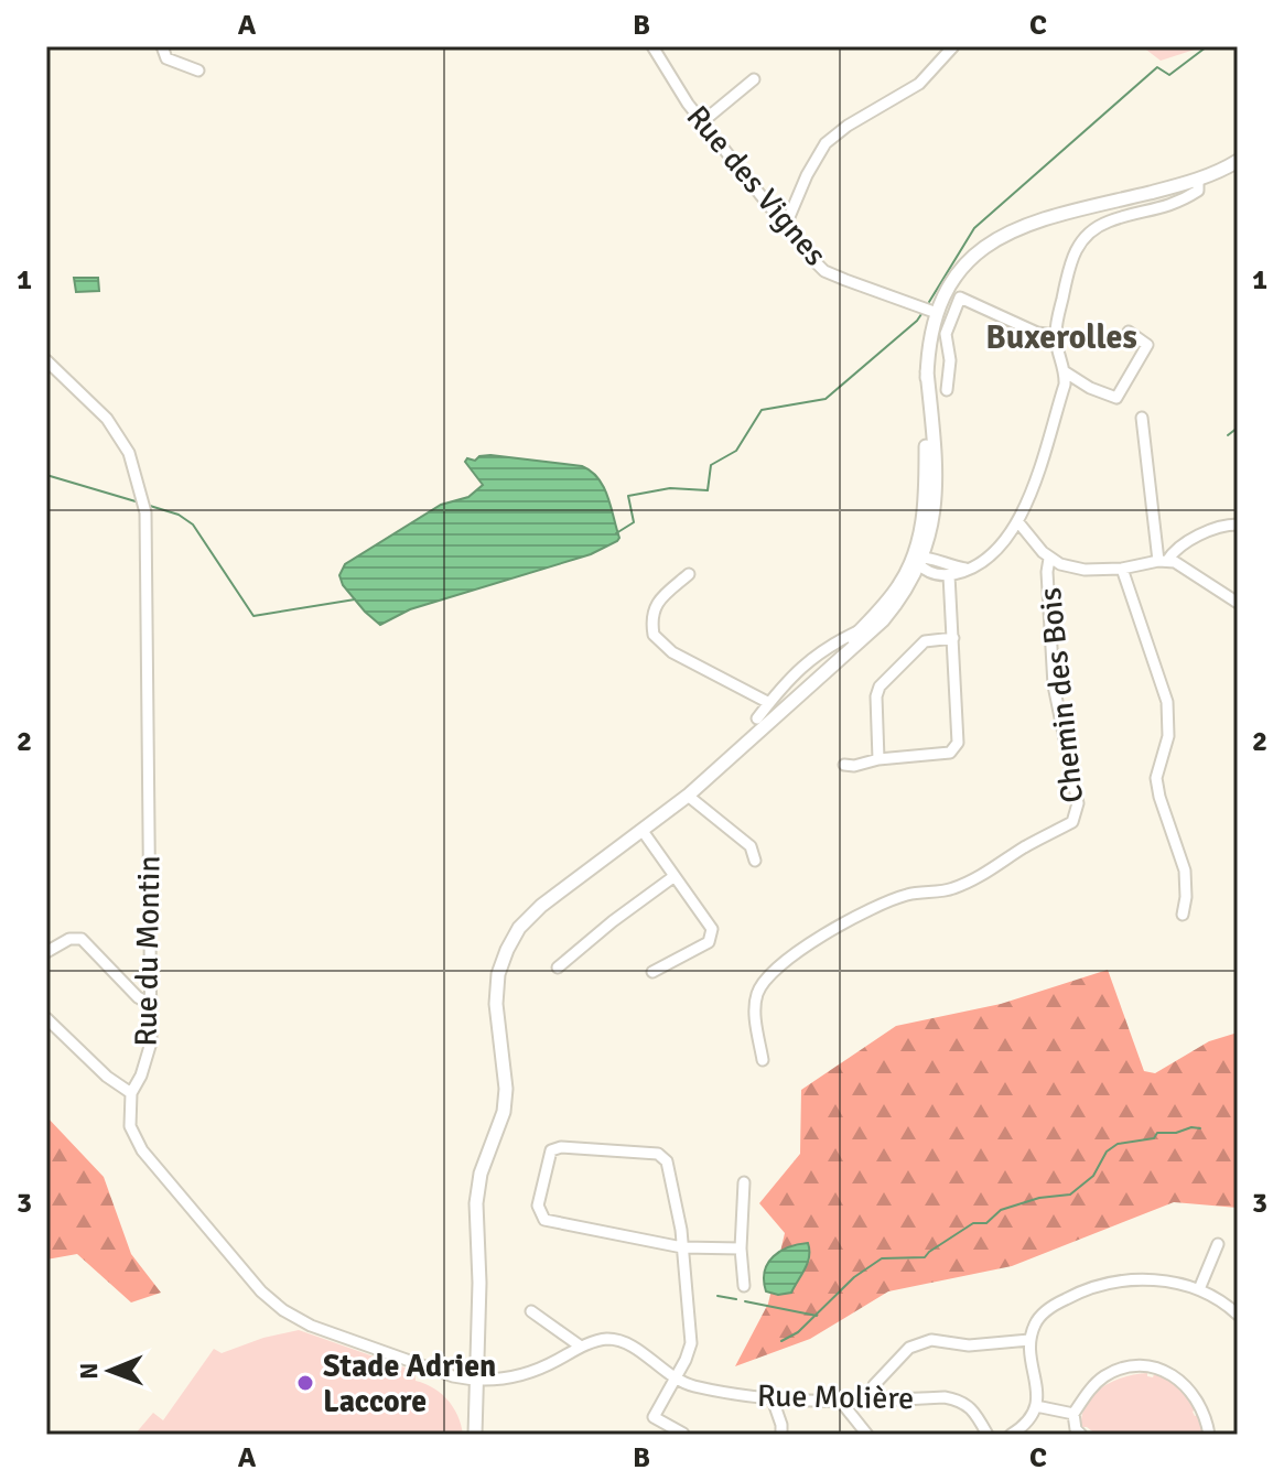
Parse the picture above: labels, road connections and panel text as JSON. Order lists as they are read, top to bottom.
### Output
{
  "streets": {
    "street": [
      "Rue des Vignes",
      "Chemin des Bois",
      "Rue du Montin",
      "Rue Molière"
    ]
  },
  "crossings": [
    ["Rue du Montin", "Rue Molière"]
  ],
  "districts": ["Buxerolles"],
  "places": ["Stade Adrien Laccore"],
  "north": "left",
  "grid": {
    "columns": ["A", "B", "C"],
    "rows": ["1", "2", "3"]
  }
}
